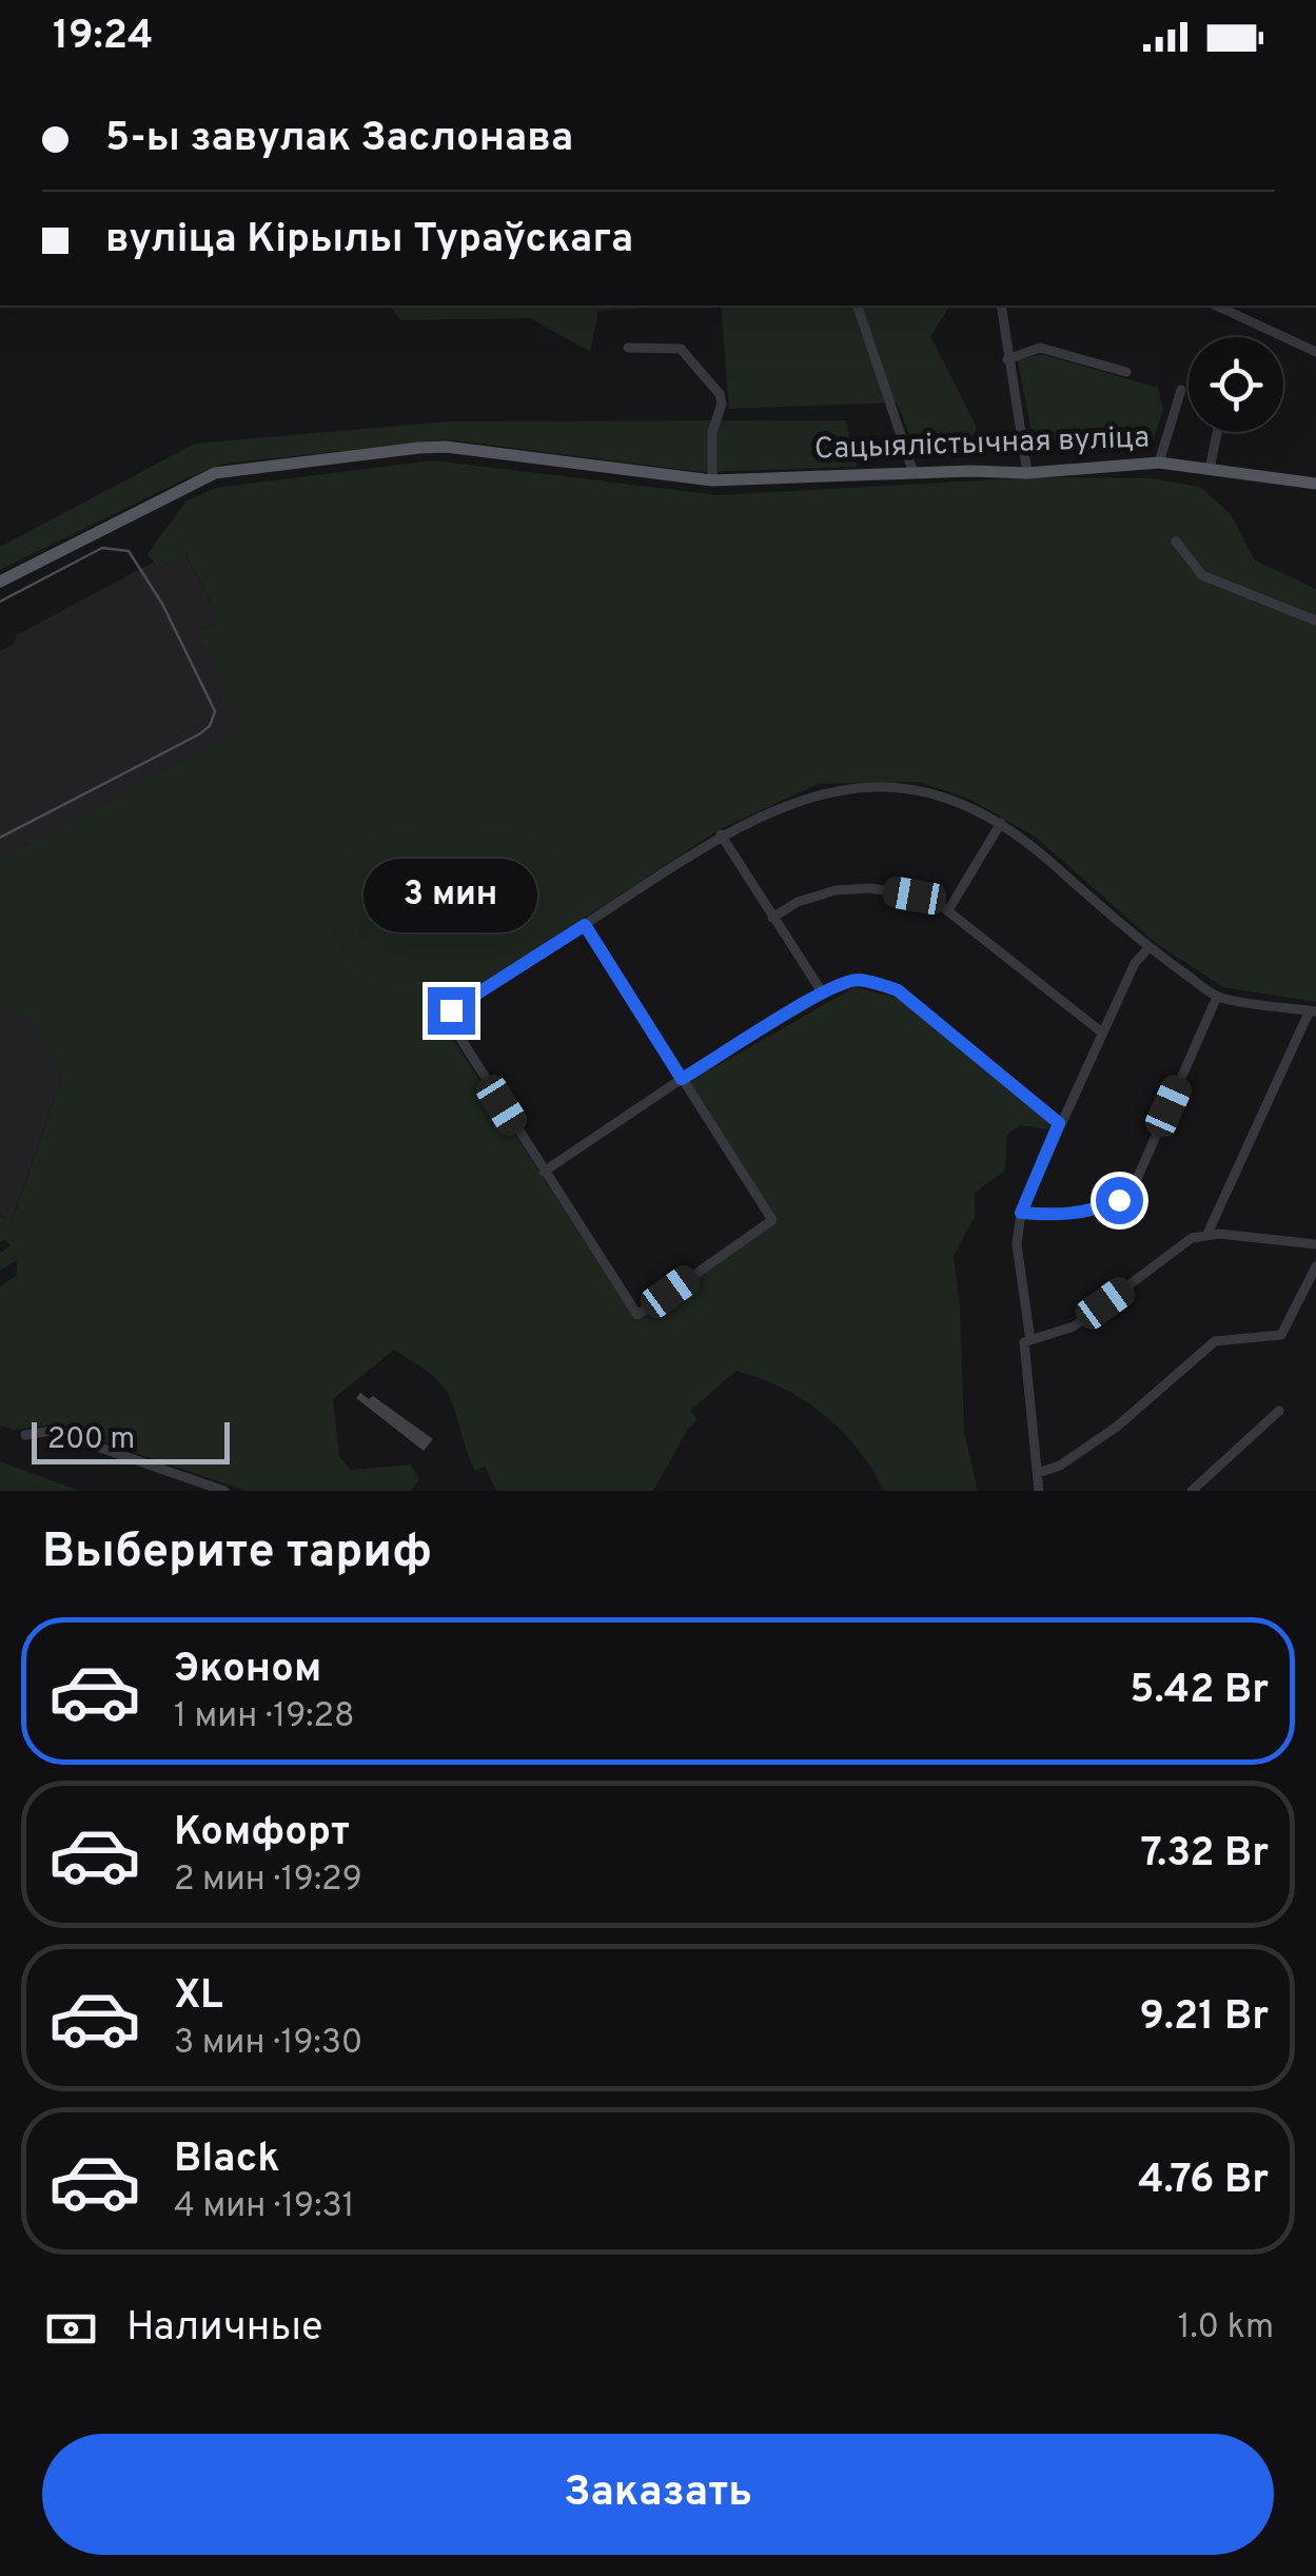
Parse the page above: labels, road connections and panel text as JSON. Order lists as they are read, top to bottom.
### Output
{
  "streets": {
    "main road": ["Сацыялістычная вуліца"]
  },
  "scale_bar": "200 m",
  "page": {
    "status": "19:24",
    "banner": ["5-ы завулак Заслонава", "вуліца Кірылы Тураўскага"],
    "bubble": "3 мин",
    "scale": "200 m",
    "heading": "Выберите тариф",
    "list": [
      {
        "name": "Эконом",
        "note": "1 мин · 19:28",
        "value": "5.42 Br"
      },
      {
        "name": "Комфорт",
        "note": "2 мин · 19:29",
        "value": "7.32 Br"
      },
      {
        "name": "XL",
        "note": "3 мин · 19:30",
        "value": "9.21 Br"
      },
      {
        "name": "Black",
        "note": "4 мин · 19:31",
        "value": "4.76 Br"
      }
    ],
    "pay": ["Наличные", "1.0 km"],
    "buttons": "Заказать"
  }
}
